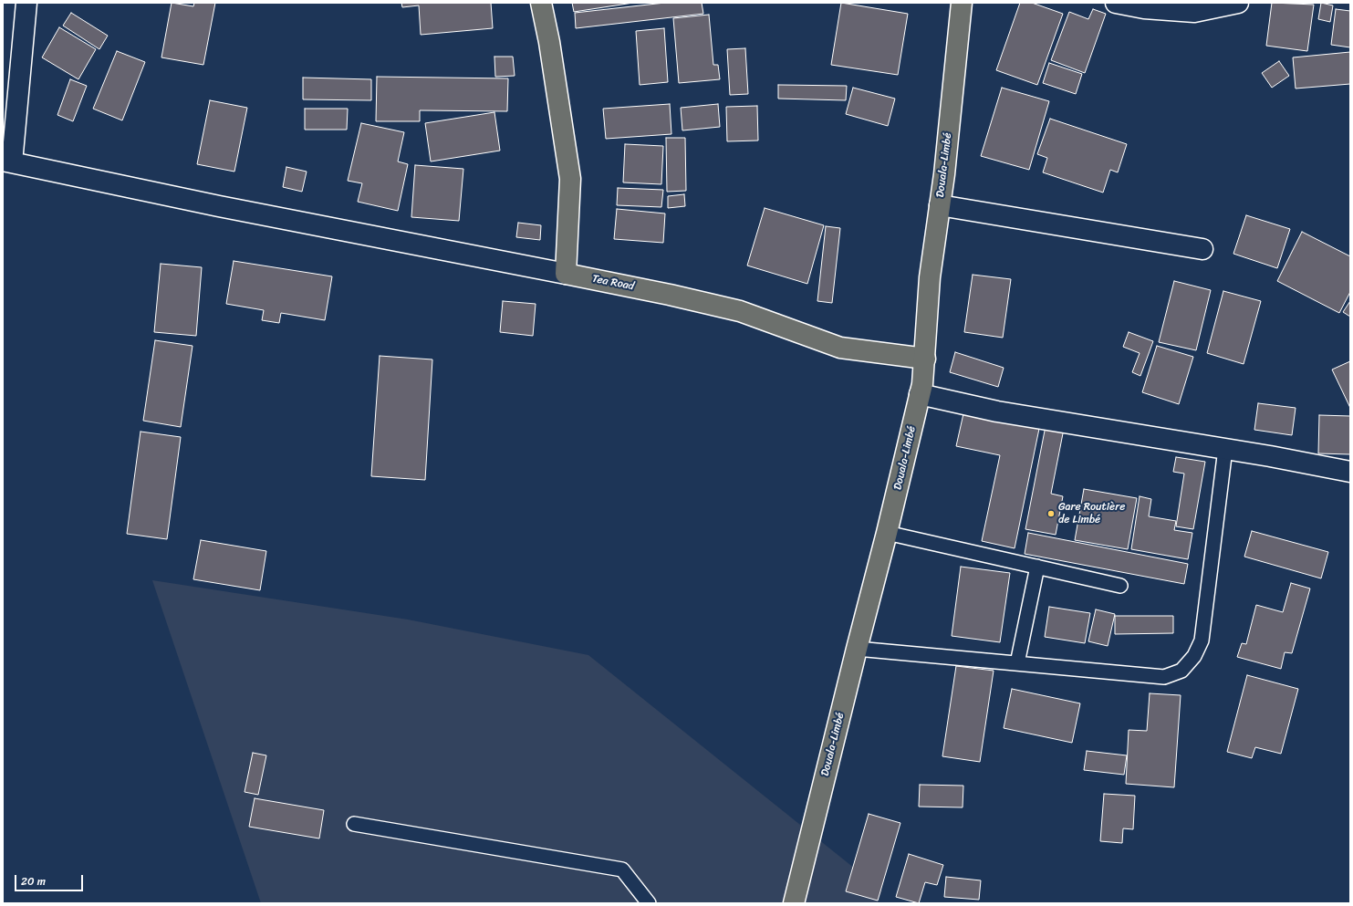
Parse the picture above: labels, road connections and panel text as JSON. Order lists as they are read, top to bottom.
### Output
{
  "streets": {
    "main road": ["Douala-Limbé", "Tea Road"]
  },
  "crossings": [
    ["Douala-Limbé", "Tea Road"]
  ],
  "places": ["Gare Routière de Limbé"],
  "scale_bar": "20 m"
}
